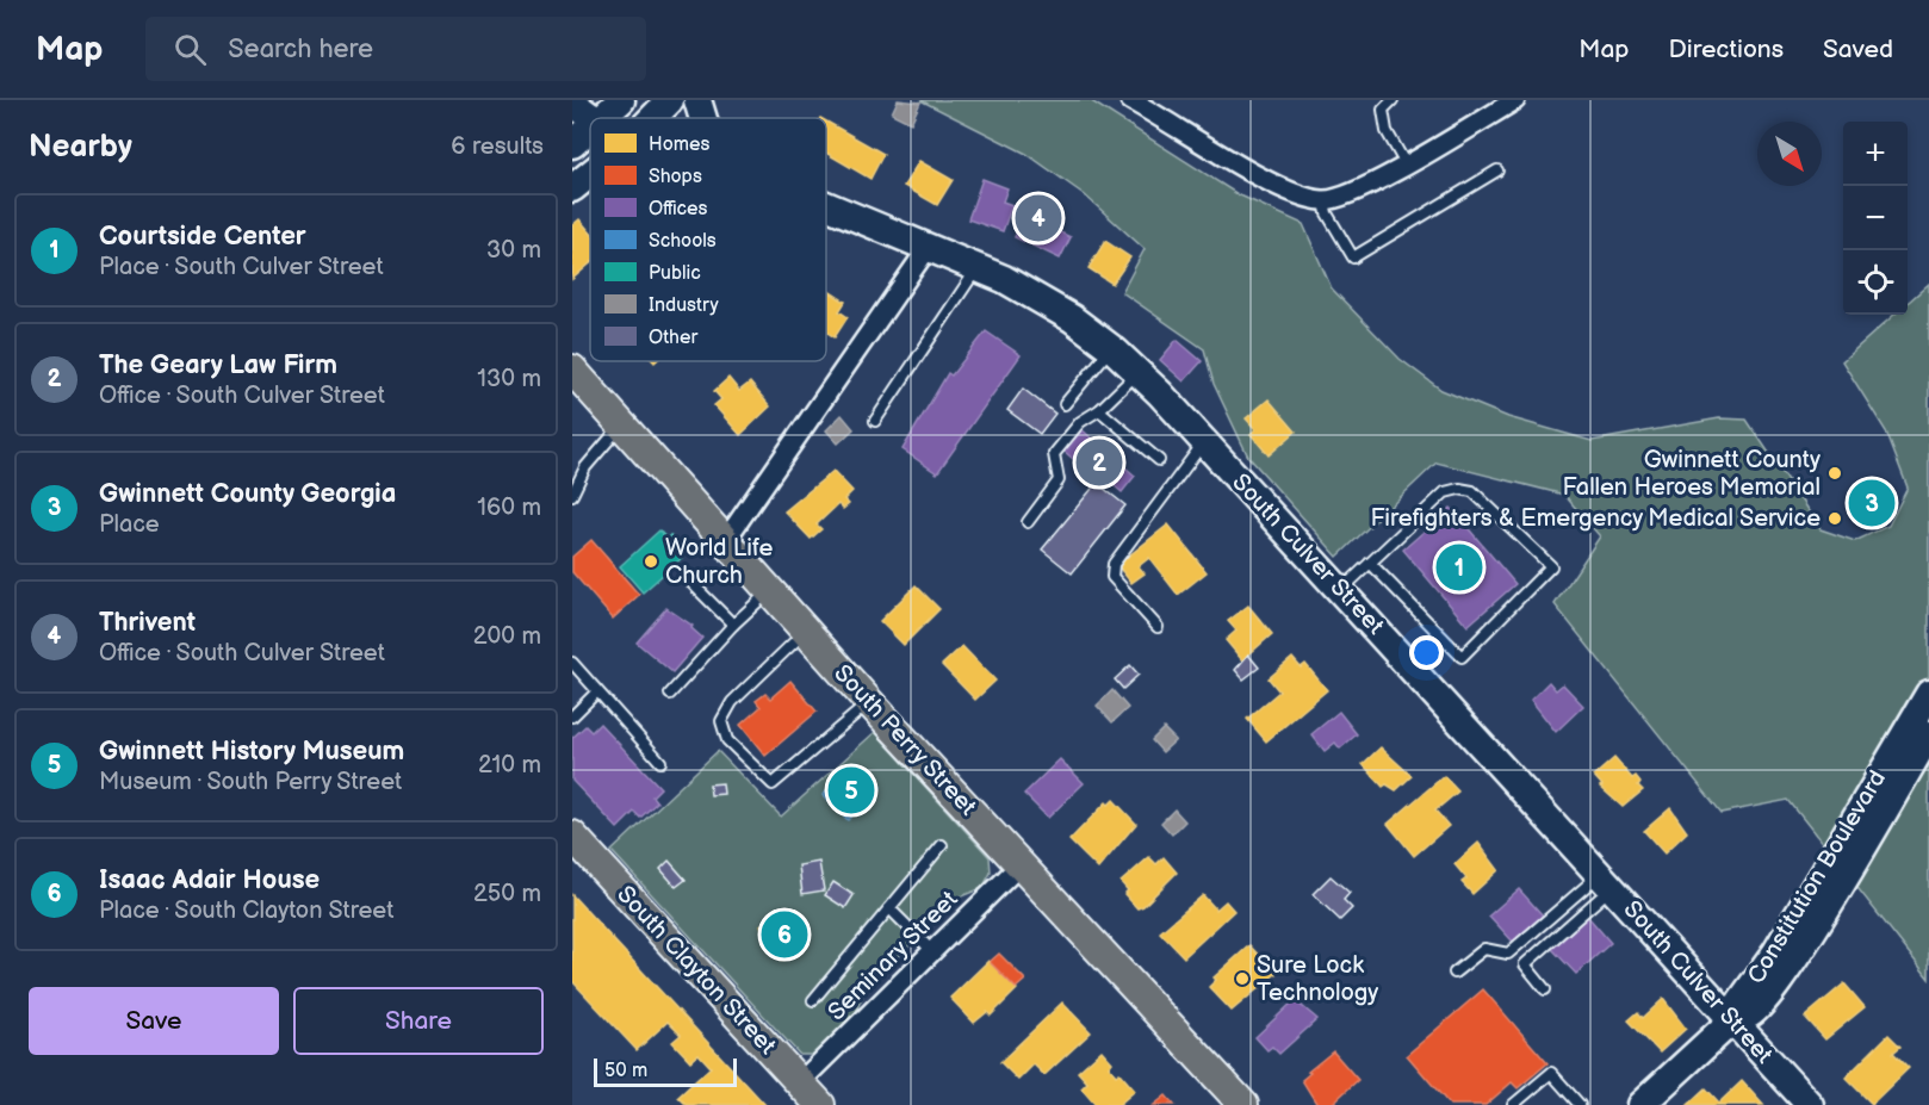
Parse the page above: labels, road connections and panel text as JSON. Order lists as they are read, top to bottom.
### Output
{
  "streets": {
    "main road": ["South Perry Street", "South Clayton Street"],
    "street": ["South Culver Street", "Constitution Boulevard", "Seminary Street"]
  },
  "crossings": [
    ["South Culver Street", "Constitution Boulevard"],
    ["South Perry Street", "Seminary Street"],
    ["Seminary Street", "South Clayton Street"]
  ],
  "places": [
    "Gwinnett County Fallen Heroes Memorial",
    "Firefighters & Emergency Medical Service",
    "World Life Church",
    "Sure Lock Technology"
  ],
  "legend": [
    "Homes",
    "Shops",
    "Offices",
    "Schools",
    "Public",
    "Industry",
    "Other"
  ],
  "scale_bar": "50 m",
  "north": "bottom right",
  "page": {
    "header": "Map",
    "search": "Search here",
    "nav": ["Map", "Directions", "Saved"],
    "heading": ["Nearby", "6 results"],
    "map_buttons": ["+", "−"],
    "pins": [
      "4",
      "2",
      "3",
      "1",
      "5",
      "6"
    ],
    "list": [
      {
        "mark": "1",
        "name": "Courtside Center",
        "note": "Place · South Culver Street",
        "value": "30 m"
      },
      {
        "mark": "2",
        "name": "The Geary Law Firm",
        "note": "Office · South Culver Street",
        "value": "130 m"
      },
      {
        "mark": "3",
        "name": "Gwinnett County Georgia",
        "note": "Place",
        "value": "160 m"
      },
      {
        "mark": "4",
        "name": "Thrivent",
        "note": "Office · South Culver Street",
        "value": "200 m"
      },
      {
        "mark": "5",
        "name": "Gwinnett History Museum",
        "note": "Museum · South Perry Street",
        "value": "210 m"
      },
      {
        "mark": "6",
        "name": "Isaac Adair House",
        "note": "Place · South Clayton Street",
        "value": "250 m"
      }
    ],
    "buttons": ["Save", "Share"],
    "scale": "50 m"
  }
}
